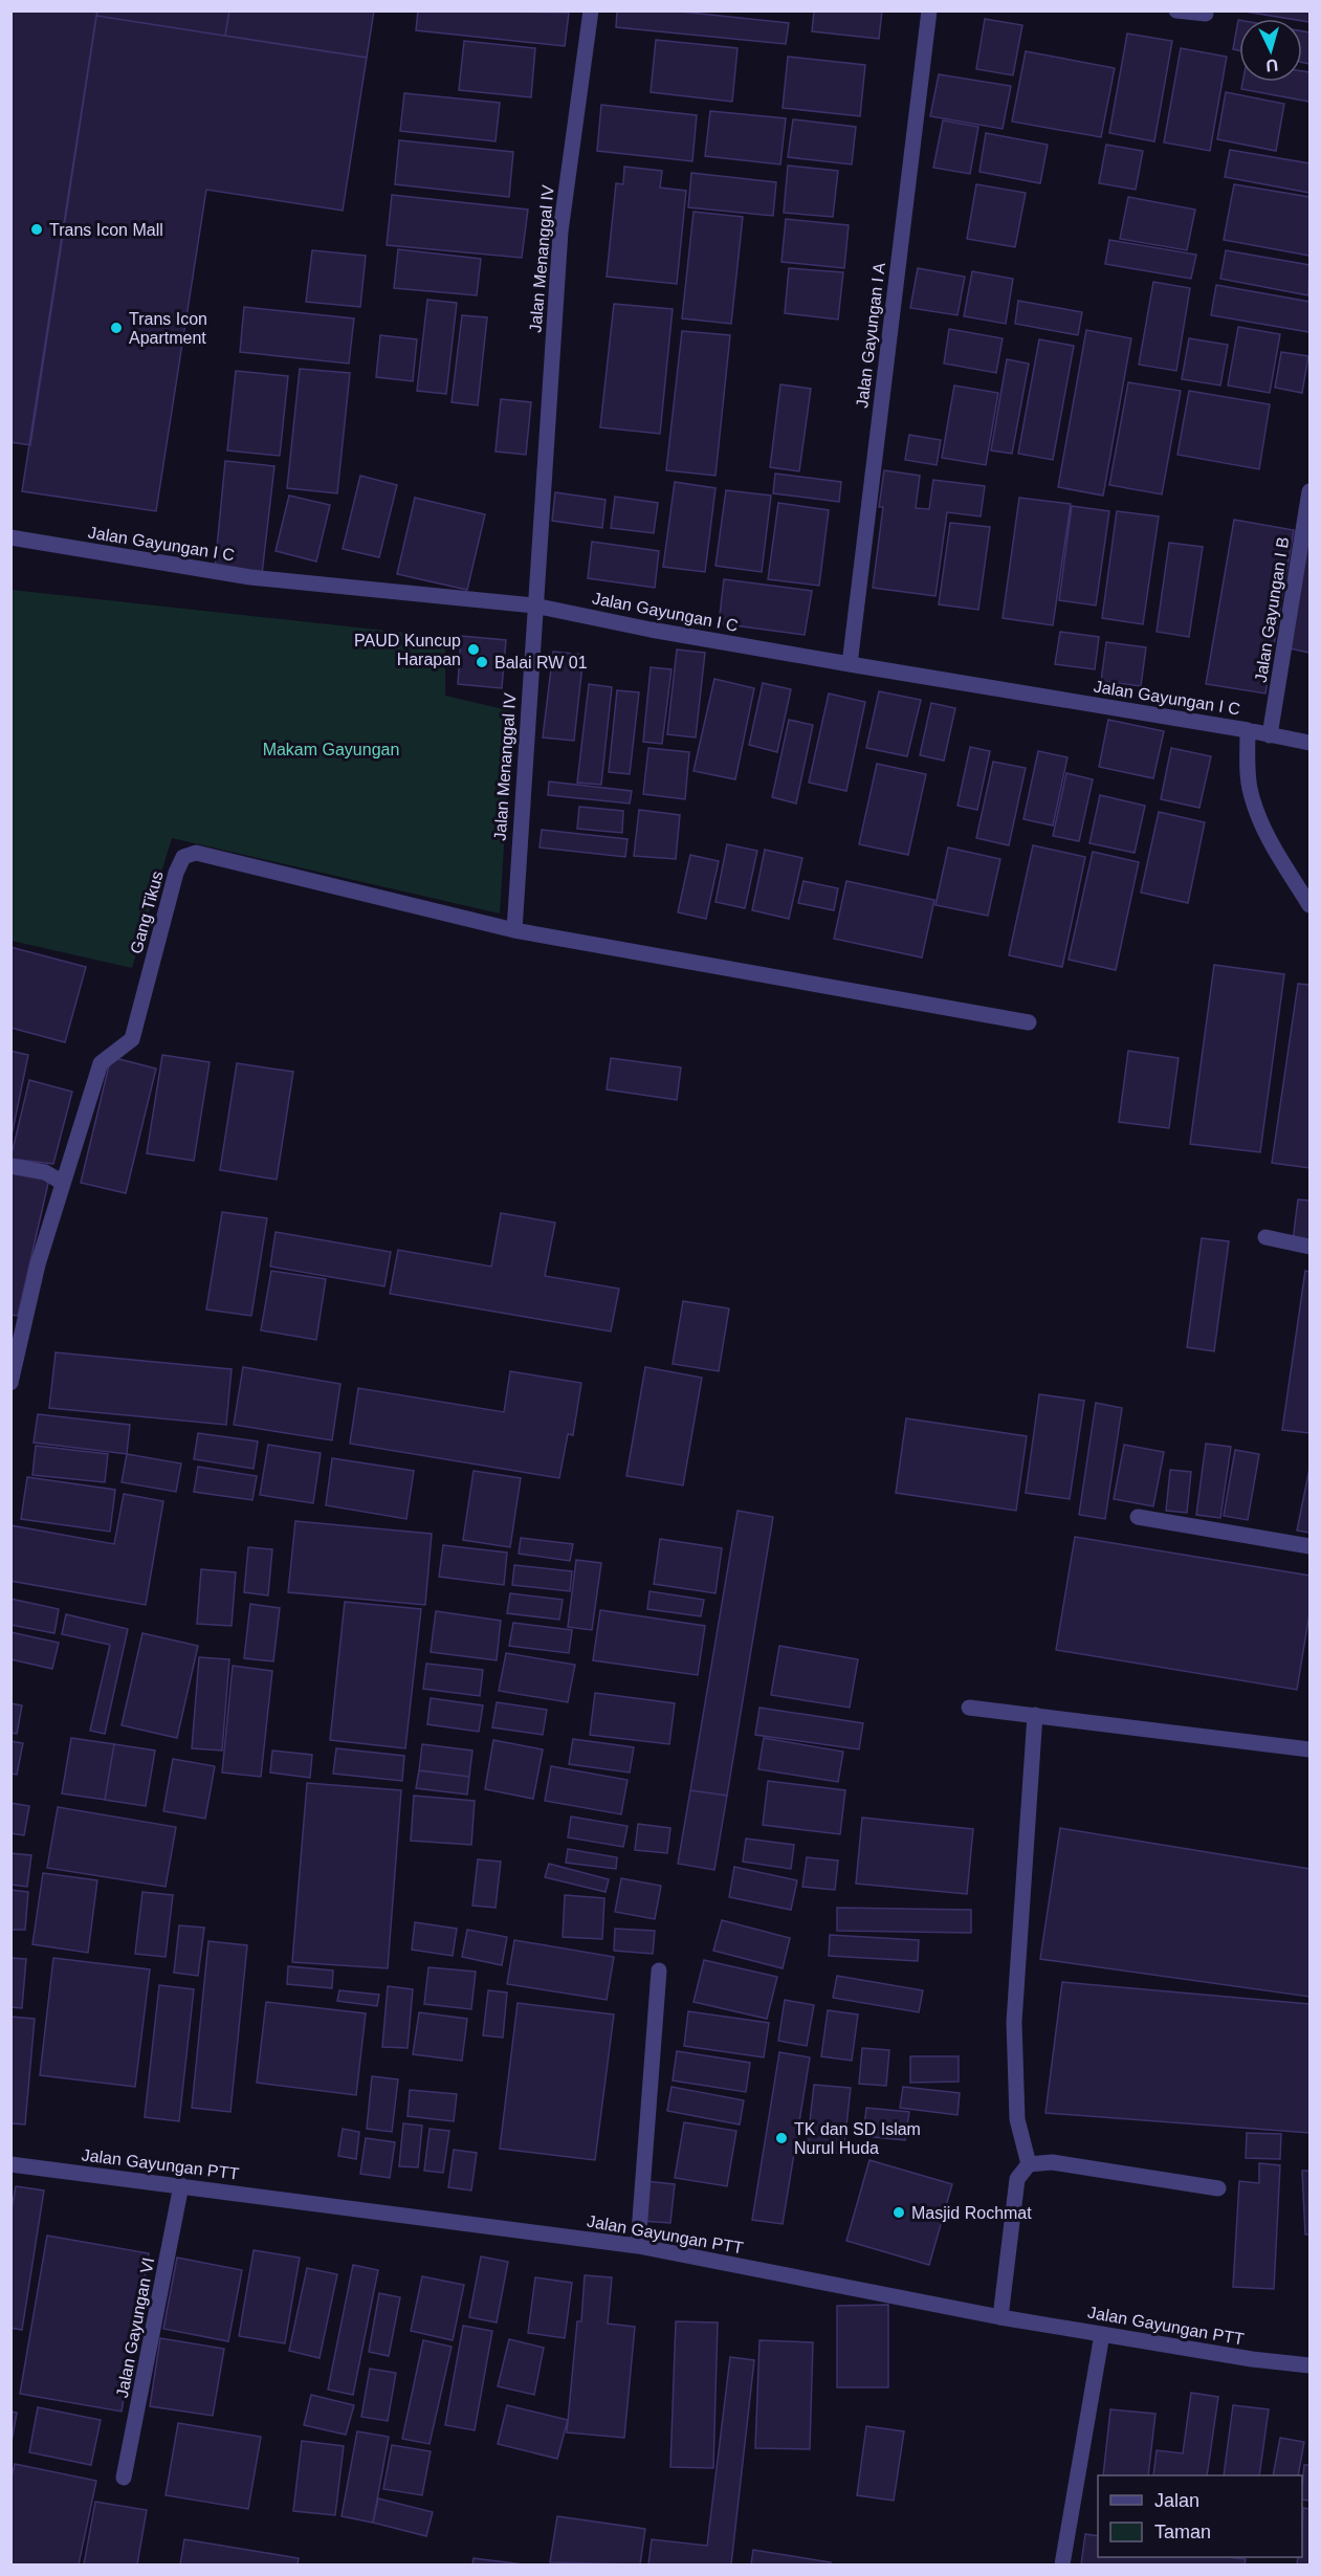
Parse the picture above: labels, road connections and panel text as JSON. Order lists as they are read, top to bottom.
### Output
{
  "streets": {
    "street": [
      "Jalan Menanggal IV",
      "Jalan Gayungan I A",
      "Jalan Gayungan I C",
      "Jalan Gayungan I B",
      "Gang Tikus",
      "Jalan Gayungan PTT",
      "Jalan Gayungan VI"
    ]
  },
  "crossings": [
    ["Jalan Menanggal IV", "Jalan Gayungan I C"],
    ["Jalan Menanggal IV", "Gang Tikus"],
    ["Jalan Gayungan I A", "Jalan Gayungan I C"],
    ["Jalan Gayungan I C", "Jalan Gayungan I B"],
    ["Jalan Gayungan PTT", "Jalan Gayungan VI"]
  ],
  "parks": ["Makam Gayungan"],
  "places": [
    "Trans Icon Mall",
    "Trans Icon Apartment",
    "PAUD Kuncup Harapan",
    "Balai RW 01",
    "TK dan SD Islam Nurul Huda",
    "Masjid Rochmat"
  ],
  "legend": ["Jalan", "Taman"],
  "north": "bottom"
}
